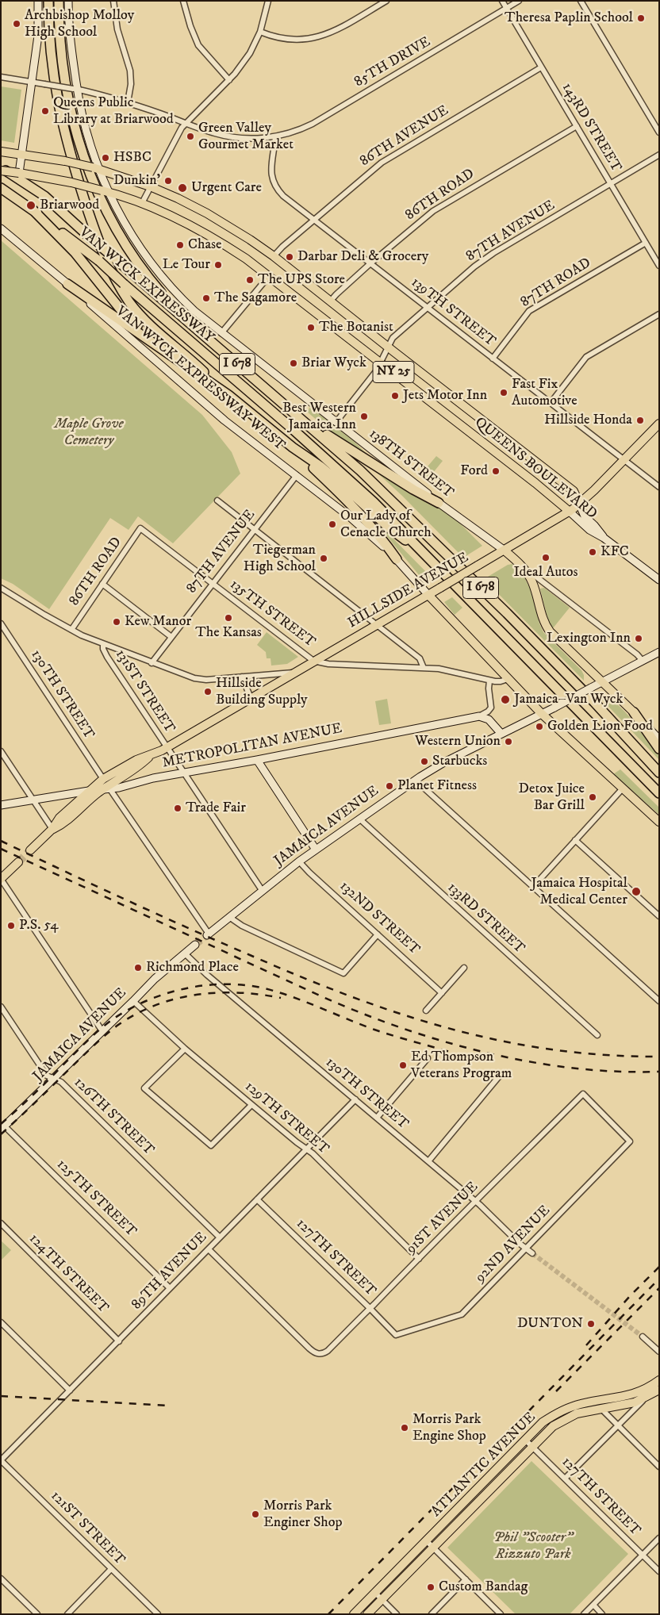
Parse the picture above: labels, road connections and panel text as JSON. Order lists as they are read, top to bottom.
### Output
{
  "streets": {
    "highway": ["VAN WYCK EXPRESSWAY", "I 678"],
    "main road": [
      "NY 25",
      "VAN WYCK EXPRESSWAY WEST",
      "138TH STREET",
      "QUEENS BOULEVARD",
      "HILLSIDE AVENUE",
      "METROPOLITAN AVENUE",
      "JAMAICA AVENUE",
      "ATLANTIC AVENUE"
    ],
    "street": [
      "85TH DRIVE",
      "143RD STREET",
      "86TH AVENUE",
      "86TH ROAD",
      "87TH AVENUE",
      "87TH ROAD",
      "139TH STREET",
      "135TH STREET",
      "131ST STREET",
      "130TH STREET",
      "132ND STREET",
      "133RD STREET",
      "126TH STREET",
      "129TH STREET",
      "125TH STREET",
      "91ST AVENUE",
      "92ND AVENUE",
      "127TH STREET",
      "89TH AVENUE",
      "124TH STREET",
      "121ST STREET"
    ]
  },
  "crossings": [
    ["85TH DRIVE", "143RD STREET"],
    ["85TH DRIVE", "139TH STREET"],
    ["85TH DRIVE", "138TH STREET"],
    ["143RD STREET", "86TH AVENUE"],
    ["143RD STREET", "86TH ROAD"],
    ["143RD STREET", "87TH AVENUE"],
    ["143RD STREET", "87TH ROAD"],
    ["86TH AVENUE", "139TH STREET"],
    ["86TH AVENUE", "QUEENS BOULEVARD"],
    ["86TH ROAD", "139TH STREET"],
    ["86TH ROAD", "QUEENS BOULEVARD"],
    ["86TH ROAD", "135TH STREET"],
    ["87TH AVENUE", "139TH STREET"],
    ["87TH AVENUE", "VAN WYCK EXPRESSWAY WEST"],
    ["87TH AVENUE", "138TH STREET"],
    ["87TH AVENUE", "QUEENS BOULEVARD"],
    ["87TH AVENUE", "135TH STREET"],
    ["87TH ROAD", "139TH STREET"],
    ["139TH STREET", "HILLSIDE AVENUE"],
    ["VAN WYCK EXPRESSWAY WEST", "HILLSIDE AVENUE"],
    ["VAN WYCK EXPRESSWAY WEST", "JAMAICA AVENUE"],
    ["138TH STREET", "QUEENS BOULEVARD"],
    ["138TH STREET", "HILLSIDE AVENUE"],
    ["QUEENS BOULEVARD", "HILLSIDE AVENUE"],
    ["HILLSIDE AVENUE", "135TH STREET"],
    ["HILLSIDE AVENUE", "131ST STREET"],
    ["HILLSIDE AVENUE", "130TH STREET"],
    ["HILLSIDE AVENUE", "METROPOLITAN AVENUE"],
    ["131ST STREET", "METROPOLITAN AVENUE"],
    ["131ST STREET", "JAMAICA AVENUE"],
    ["130TH STREET", "JAMAICA AVENUE"],
    ["130TH STREET", "91ST AVENUE"],
    ["130TH STREET", "92ND AVENUE"],
    ["130TH STREET", "89TH AVENUE"],
    ["JAMAICA AVENUE", "132ND STREET"],
    ["JAMAICA AVENUE", "133RD STREET"],
    ["JAMAICA AVENUE", "126TH STREET"],
    ["JAMAICA AVENUE", "129TH STREET"],
    ["JAMAICA AVENUE", "125TH STREET"],
    ["126TH STREET", "89TH AVENUE"],
    ["129TH STREET", "91ST AVENUE"],
    ["129TH STREET", "89TH AVENUE"],
    ["125TH STREET", "89TH AVENUE"],
    ["91ST AVENUE", "92ND AVENUE"],
    ["91ST AVENUE", "127TH STREET"],
    ["91ST AVENUE", "89TH AVENUE"],
    ["92ND AVENUE", "127TH STREET"],
    ["127TH STREET", "89TH AVENUE"],
    ["127TH STREET", "ATLANTIC AVENUE"],
    ["89TH AVENUE", "124TH STREET"],
    ["89TH AVENUE", "121ST STREET"]
  ],
  "parks": ["Maple Grove Cemetery", "Phil \"Scooter\" Rizzuto Park"],
  "places": [
    "Theresa Paplin School",
    "Archbishop Molloy High School",
    "Queens Public Library at Briarwood",
    "Green Valley Gourmet Market",
    "HSBC",
    "Dunkin'",
    "Urgent Care",
    "Briarwood",
    "Chase",
    "Darbar Deli & Grocery",
    "Le Tour",
    "The UPS Store",
    "The Sagamore",
    "The Botanist",
    "Briar Wyck",
    "Fast Fix Automotive",
    "Jets Motor Inn",
    "Best Western Jamaica Inn",
    "Hillside Honda",
    "Ford",
    "Our Lady of Cenacle Church",
    "KFC",
    "Ideal Autos",
    "Tiegerman High School",
    "The Kansas",
    "Kew Manor",
    "Lexington Inn",
    "Hillside Building Supply",
    "Jamaica–Van Wyck",
    "Golden Lion Food",
    "Western Union",
    "Starbucks",
    "Planet Fitness",
    "Detox Juice Bar Grill",
    "Trade Fair",
    "Jamaica Hospital Medical Center",
    "P.S. 54",
    "Richmond Place",
    "Ed Thompson Veterans Program",
    "DUNTON",
    "Morris Park Engine Shop",
    "Morris Park Enginer Shop",
    "Custom Bandag"
  ]
}
